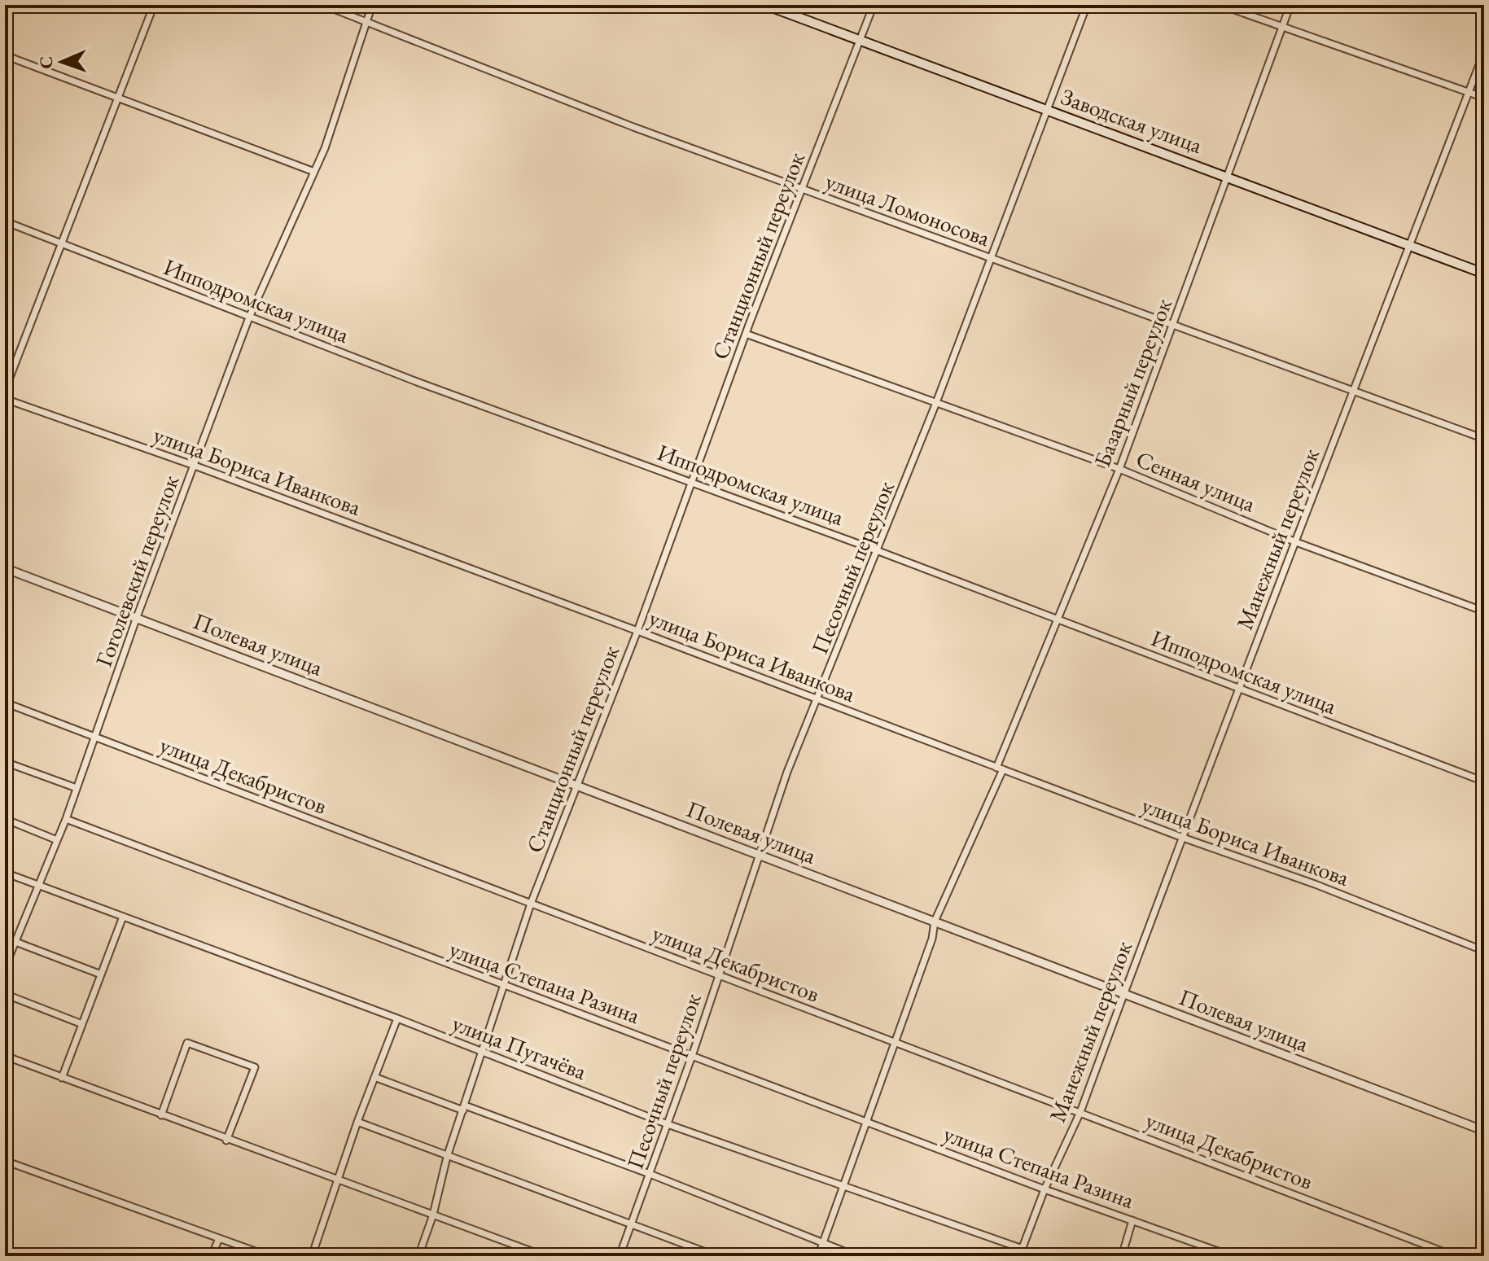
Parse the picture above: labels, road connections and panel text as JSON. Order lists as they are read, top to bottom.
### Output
{
  "streets": {
    "main road": ["Заводская улица"],
    "street": [
      "улица Ломоносова",
      "Станционный переулок",
      "Ипподромская улица",
      "Базарный переулок",
      "улица Бориса Иванкова",
      "Сенная улица",
      "Манежный переулок",
      "Песочный переулок",
      "Гоголевский переулок",
      "Полевая улица",
      "улица Декабристов",
      "улица Степана Разина",
      "улица Пугачёва"
    ]
  },
  "crossings": [
    ["Заводская улица", "Станционный переулок"],
    ["Заводская улица", "Базарный переулок"],
    ["Заводская улица", "Манежный переулок"],
    ["Заводская улица", "Песочный переулок"],
    ["улица Ломоносова", "Станционный переулок"],
    ["улица Ломоносова", "Базарный переулок"],
    ["улица Ломоносова", "Манежный переулок"],
    ["улица Ломоносова", "Песочный переулок"],
    ["улица Ломоносова", "Гоголевский переулок"],
    ["Станционный переулок", "Ипподромская улица"],
    ["Станционный переулок", "улица Бориса Иванкова"],
    ["Станционный переулок", "Сенная улица"],
    ["Станционный переулок", "Полевая улица"],
    ["Станционный переулок", "улица Декабристов"],
    ["Станционный переулок", "улица Степана Разина"],
    ["Станционный переулок", "улица Пугачёва"],
    ["Ипподромская улица", "Базарный переулок"],
    ["Ипподромская улица", "Манежный переулок"],
    ["Ипподромская улица", "Песочный переулок"],
    ["Ипподромская улица", "Гоголевский переулок"],
    ["Базарный переулок", "улица Бориса Иванкова"],
    ["Базарный переулок", "Сенная улица"],
    ["Базарный переулок", "Полевая улица"],
    ["Базарный переулок", "улица Декабристов"],
    ["Базарный переулок", "улица Степана Разина"],
    ["Базарный переулок", "улица Пугачёва"],
    ["улица Бориса Иванкова", "Манежный переулок"],
    ["улица Бориса Иванкова", "Песочный переулок"],
    ["улица Бориса Иванкова", "Гоголевский переулок"],
    ["Сенная улица", "Манежный переулок"],
    ["Сенная улица", "Песочный переулок"],
    ["Манежный переулок", "Полевая улица"],
    ["Манежный переулок", "улица Декабристов"],
    ["Манежный переулок", "улица Степана Разина"],
    ["Манежный переулок", "улица Пугачёва"],
    ["Песочный переулок", "Полевая улица"],
    ["Песочный переулок", "улица Декабристов"],
    ["Песочный переулок", "улица Степана Разина"],
    ["Песочный переулок", "улица Пугачёва"],
    ["Гоголевский переулок", "Полевая улица"],
    ["Гоголевский переулок", "улица Декабристов"],
    ["Гоголевский переулок", "улица Степана Разина"],
    ["Гоголевский переулок", "улица Пугачёва"]
  ],
  "north": "left"
}
